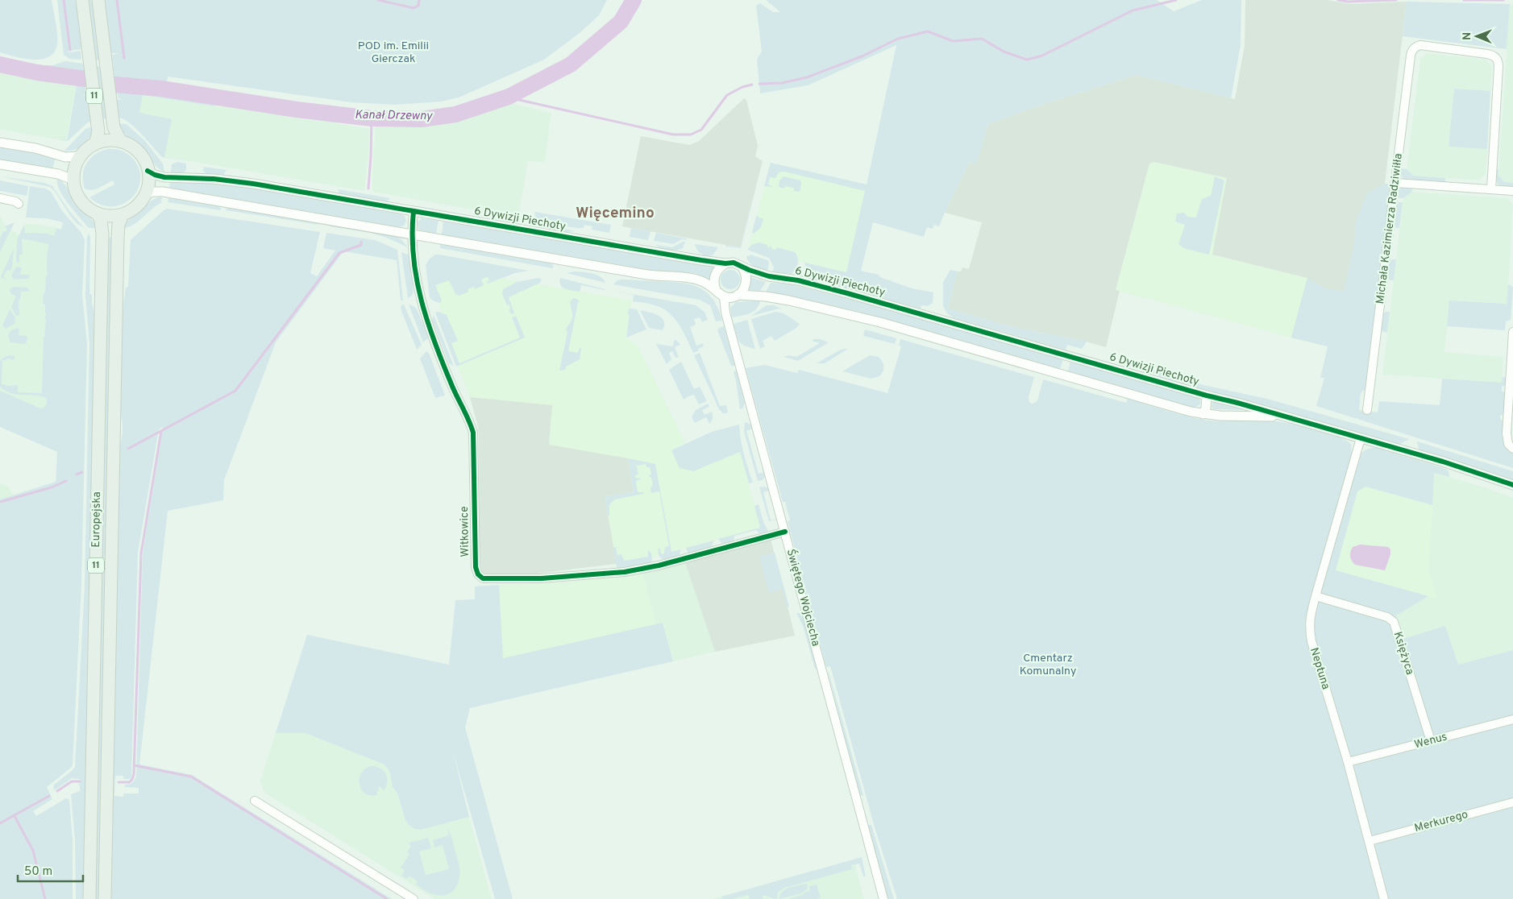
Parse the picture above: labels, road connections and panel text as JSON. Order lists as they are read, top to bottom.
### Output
{
  "streets": {
    "main road": ["11", "Europejska"],
    "street": [
      "6 Dywizji Piechoty",
      "Michała Kazimierza Radziwiłła",
      "Witkowice",
      "Świętego Wojciecha",
      "Księżyca",
      "Neptuna",
      "Wenus",
      "Merkurego"
    ]
  },
  "crossings": [
    ["11", "6 Dywizji Piechoty"],
    ["11", "Europejska"],
    ["6 Dywizji Piechoty", "Europejska"],
    ["6 Dywizji Piechoty", "Świętego Wojciecha"],
    ["6 Dywizji Piechoty", "Neptuna"],
    ["Witkowice", "Świętego Wojciecha"],
    ["Księżyca", "Neptuna"],
    ["Księżyca", "Wenus"],
    ["Neptuna", "Wenus"],
    ["Neptuna", "Merkurego"]
  ],
  "districts": ["Więcemino"],
  "water": ["Kanał Drzewny"],
  "parks": ["POD im. Emilii Gierczak", "Cmentarz Komunalny"],
  "scale_bar": "50 m",
  "north": "left"
}
